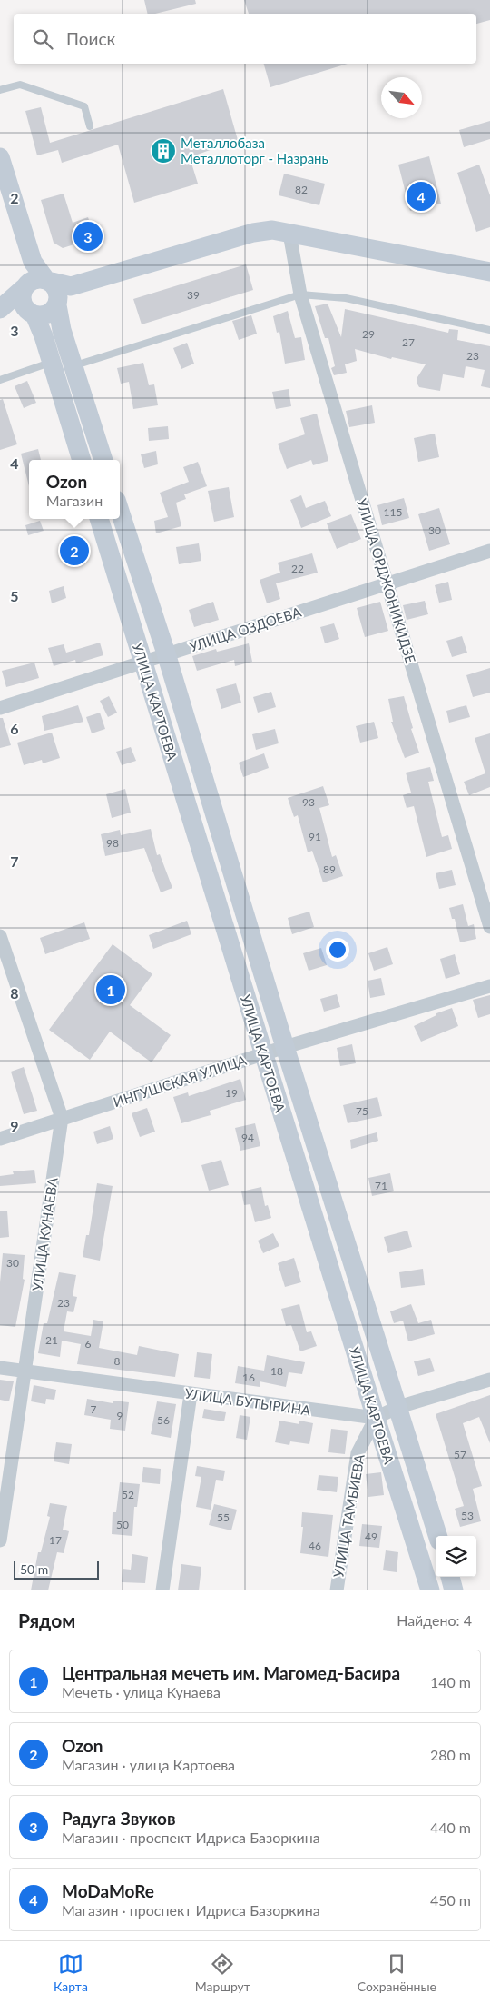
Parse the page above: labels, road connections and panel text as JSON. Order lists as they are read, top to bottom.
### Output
{
  "streets": {
    "main road": ["УЛИЦА КАРТОЕВА"],
    "street": [
      "УЛИЦА ОРДЖОНИКИДЗЕ",
      "УЛИЦА ОЗДОЕВА",
      "ИНГУШСКАЯ УЛИЦА",
      "УЛИЦА КУНАЕВА",
      "УЛИЦА БУТЫРИНА",
      "УЛИЦА ТАМБИЕВА"
    ]
  },
  "crossings": [
    ["УЛИЦА ОРДЖОНИКИДЗЕ", "УЛИЦА ОЗДОЕВА"],
    ["УЛИЦА ОЗДОЕВА", "УЛИЦА КАРТОЕВА"],
    ["УЛИЦА КАРТОЕВА", "ИНГУШСКАЯ УЛИЦА"],
    ["УЛИЦА КАРТОЕВА", "УЛИЦА БУТЫРИНА"],
    ["УЛИЦА КАРТОЕВА", "УЛИЦА ТАМБИЕВА"],
    ["ИНГУШСКАЯ УЛИЦА", "УЛИЦА КУНАЕВА"],
    ["УЛИЦА КУНАЕВА", "УЛИЦА БУТЫРИНА"],
    ["УЛИЦА БУТЫРИНА", "УЛИЦА ТАМБИЕВА"]
  ],
  "places": {
    "building": ["Металлобаза Металлоторг - Назрань"]
  },
  "house_numbers": [
    "82",
    "39",
    "29",
    "27",
    "23",
    "115",
    "30",
    "22",
    "93",
    "91",
    "98",
    "89",
    "19",
    "75",
    "94",
    "71",
    "30",
    "23",
    "21",
    "6",
    "8",
    "18",
    "16",
    "7",
    "9",
    "56",
    "57",
    "52",
    "53",
    "55",
    "50",
    "49",
    "17",
    "46"
  ],
  "scale_bar": "50 m",
  "north": "bottom right",
  "page": {
    "search": "Поиск",
    "pins": [
      "4",
      "3",
      "2",
      "1"
    ],
    "popup": ["Ozon", "Магазин"],
    "scale": "50 m",
    "heading": ["Рядом", "Найдено: 4"],
    "list": [
      {
        "mark": "1",
        "name": "Центральная мечеть им. Магомед-Басира",
        "note": "Мечеть · улица Кунаева",
        "value": "140 m"
      },
      {
        "mark": "2",
        "name": "Ozon",
        "note": "Магазин · улица Картоева",
        "value": "280 m"
      },
      {
        "mark": "3",
        "name": "Радуга Звуков",
        "note": "Магазин · проспект Идриса Базоркина",
        "value": "440 m"
      },
      {
        "mark": "4",
        "name": "MoDaMoRe",
        "note": "Магазин · проспект Идриса Базоркина",
        "value": "450 m"
      }
    ],
    "nav": ["Карта", "Маршрут", "Сохранённые"]
  },
  "grid": {
    "rows": [
      "2",
      "3",
      "4",
      "5",
      "6",
      "7",
      "8",
      "9"
    ]
  }
}
